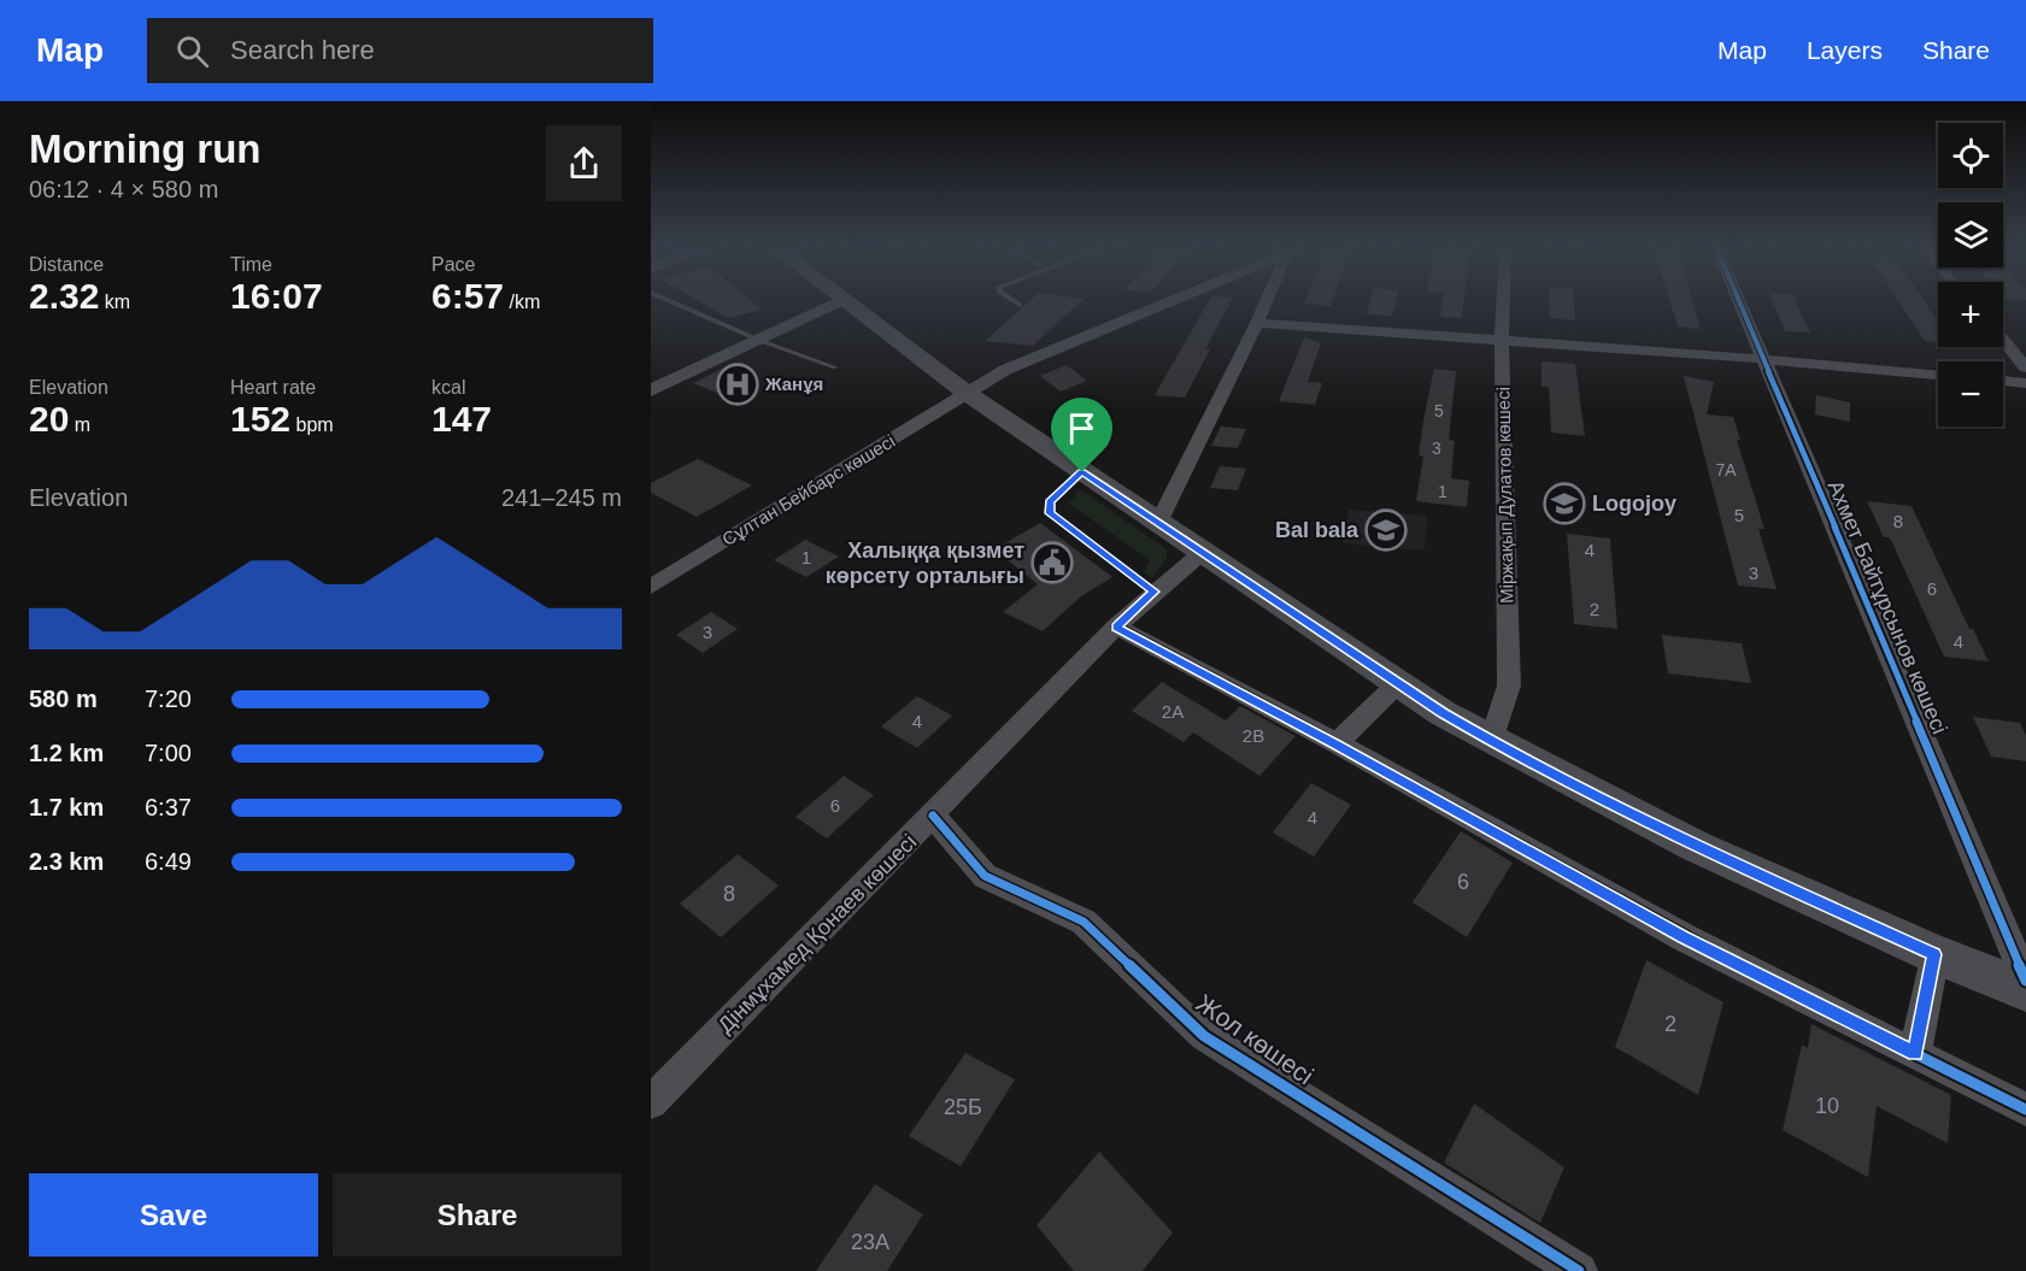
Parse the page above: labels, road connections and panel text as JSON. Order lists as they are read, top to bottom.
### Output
{
  "streets": {
    "street": [
      "Сұлтан Бейбарс көшесі",
      "Міржақып Дулатов көшесі",
      "Ахмет Байтұрсынов көшесі",
      "Дінмұхамед Қонаев көшесі",
      "Жол көшесі"
    ]
  },
  "crossings": [
    ["Дінмұхамед Қонаев көшесі", "Жол көшесі"]
  ],
  "places": {
    "hospital": ["Жанұя"],
    "school or university": ["Logojoy", "Bal bala"],
    "public building": ["Халыққа қызмет көрсету орталығы"]
  },
  "house_numbers": [
    "5",
    "3",
    "7А",
    "1",
    "5",
    "8",
    "4",
    "1",
    "3",
    "6",
    "2",
    "3",
    "4",
    "2А",
    "4",
    "2В",
    "6",
    "4",
    "6",
    "8",
    "2",
    "10",
    "25Б",
    "23А"
  ],
  "page": {
    "header": "Map",
    "search": "Search here",
    "nav": ["Map", "Layers", "Share"],
    "heading": ["Morning run", "06:12 · 4 × 580 m"],
    "map_buttons": ["+", "−"],
    "stats": [
      ["Distance", "2.32 km"],
      ["Time", "16:07"],
      ["Pace", "6:57 /km"],
      ["Elevation", "20 m"],
      ["Heart rate", "152 bpm"],
      ["kcal", "147"]
    ],
    "chart": ["Elevation", "241–245 m"],
    "list": [
      {
        "name": "580 m",
        "note": "7:20"
      },
      {
        "name": "1.2 km",
        "note": "7:00"
      },
      {
        "name": "1.7 km",
        "note": "6:37"
      },
      {
        "name": "2.3 km",
        "note": "6:49"
      }
    ],
    "buttons": ["Save", "Share"]
  }
}
